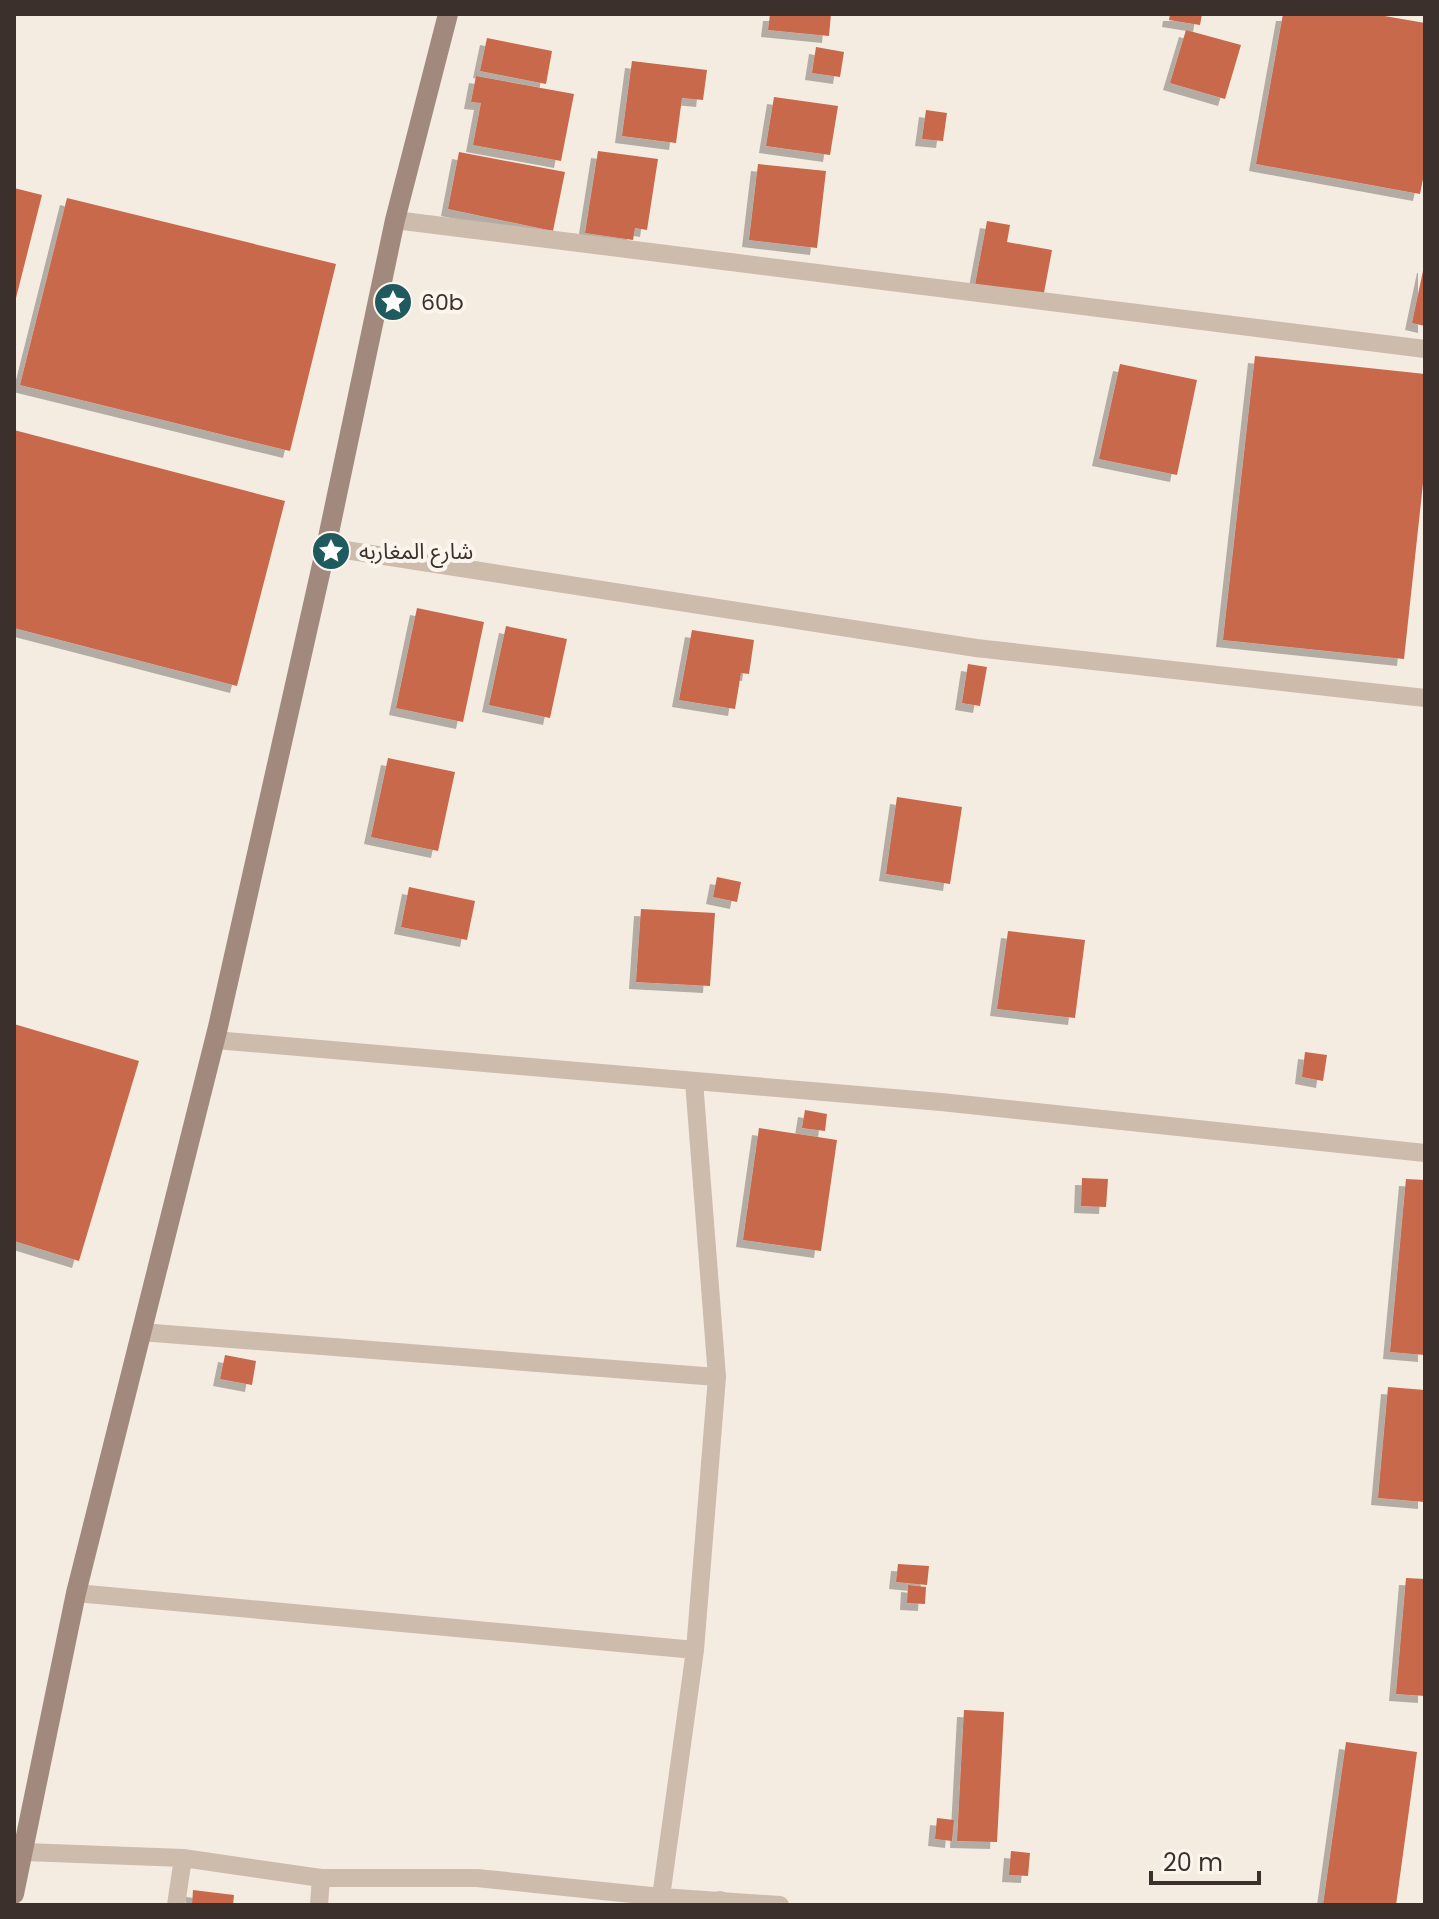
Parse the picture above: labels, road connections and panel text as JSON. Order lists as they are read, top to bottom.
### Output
{
  "places": {
    "place": ["60b", "شارع المغاربه"]
  },
  "scale_bar": "20 m"
}
